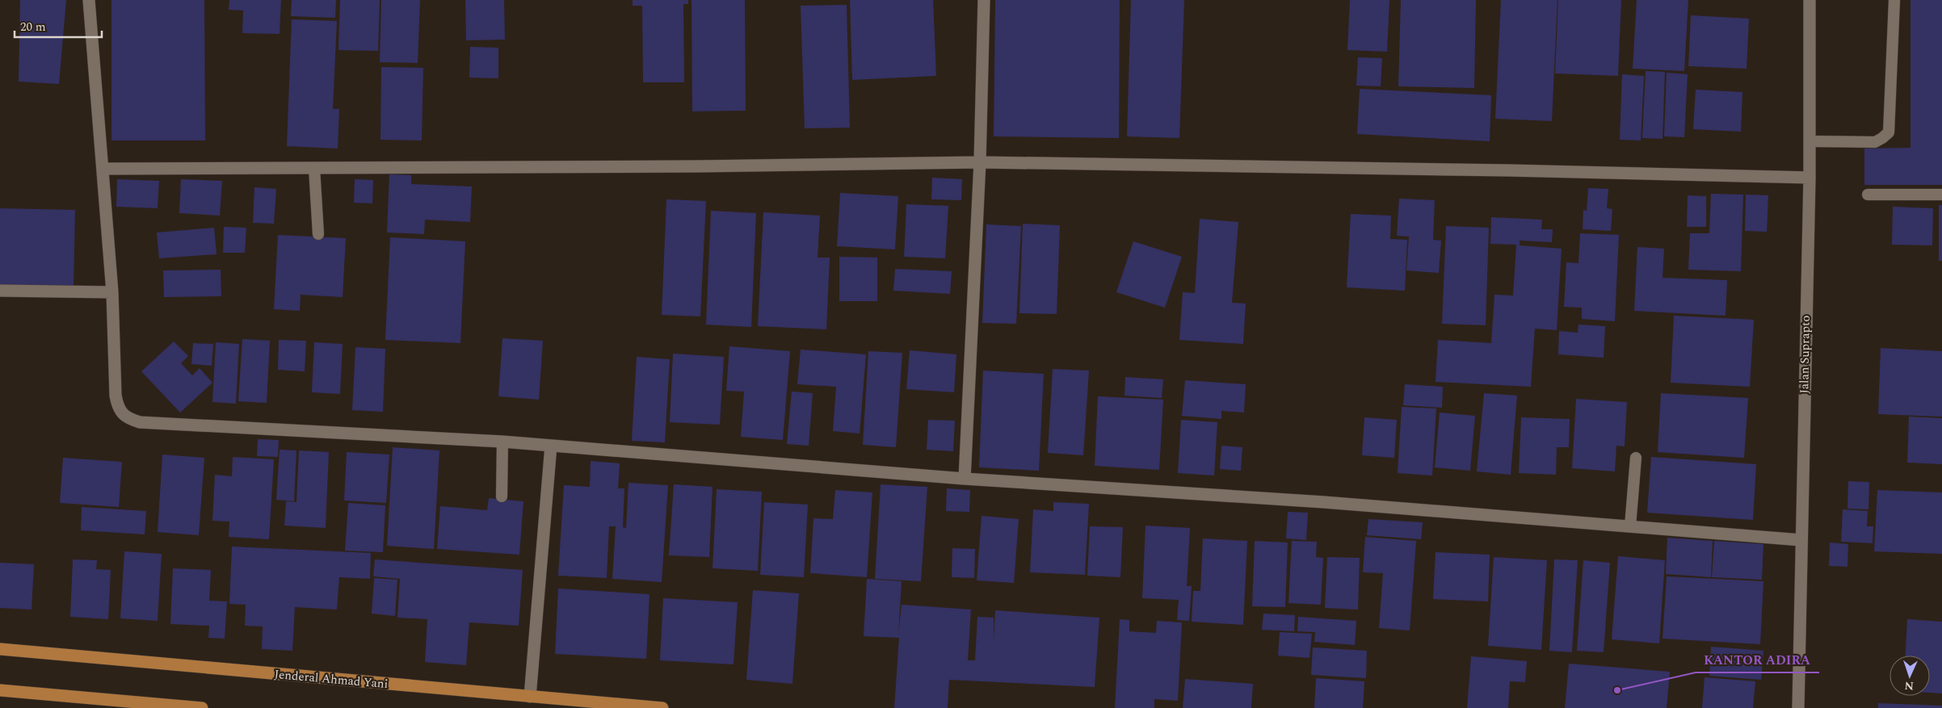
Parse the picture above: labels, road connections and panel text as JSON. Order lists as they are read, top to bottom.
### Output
{
  "streets": {
    "highway": ["Jenderal Ahmad Yani"],
    "street": ["Jalan Suprapto"]
  },
  "places": ["KANTOR ADIRA"],
  "scale_bar": "20 m",
  "north": "bottom"
}
